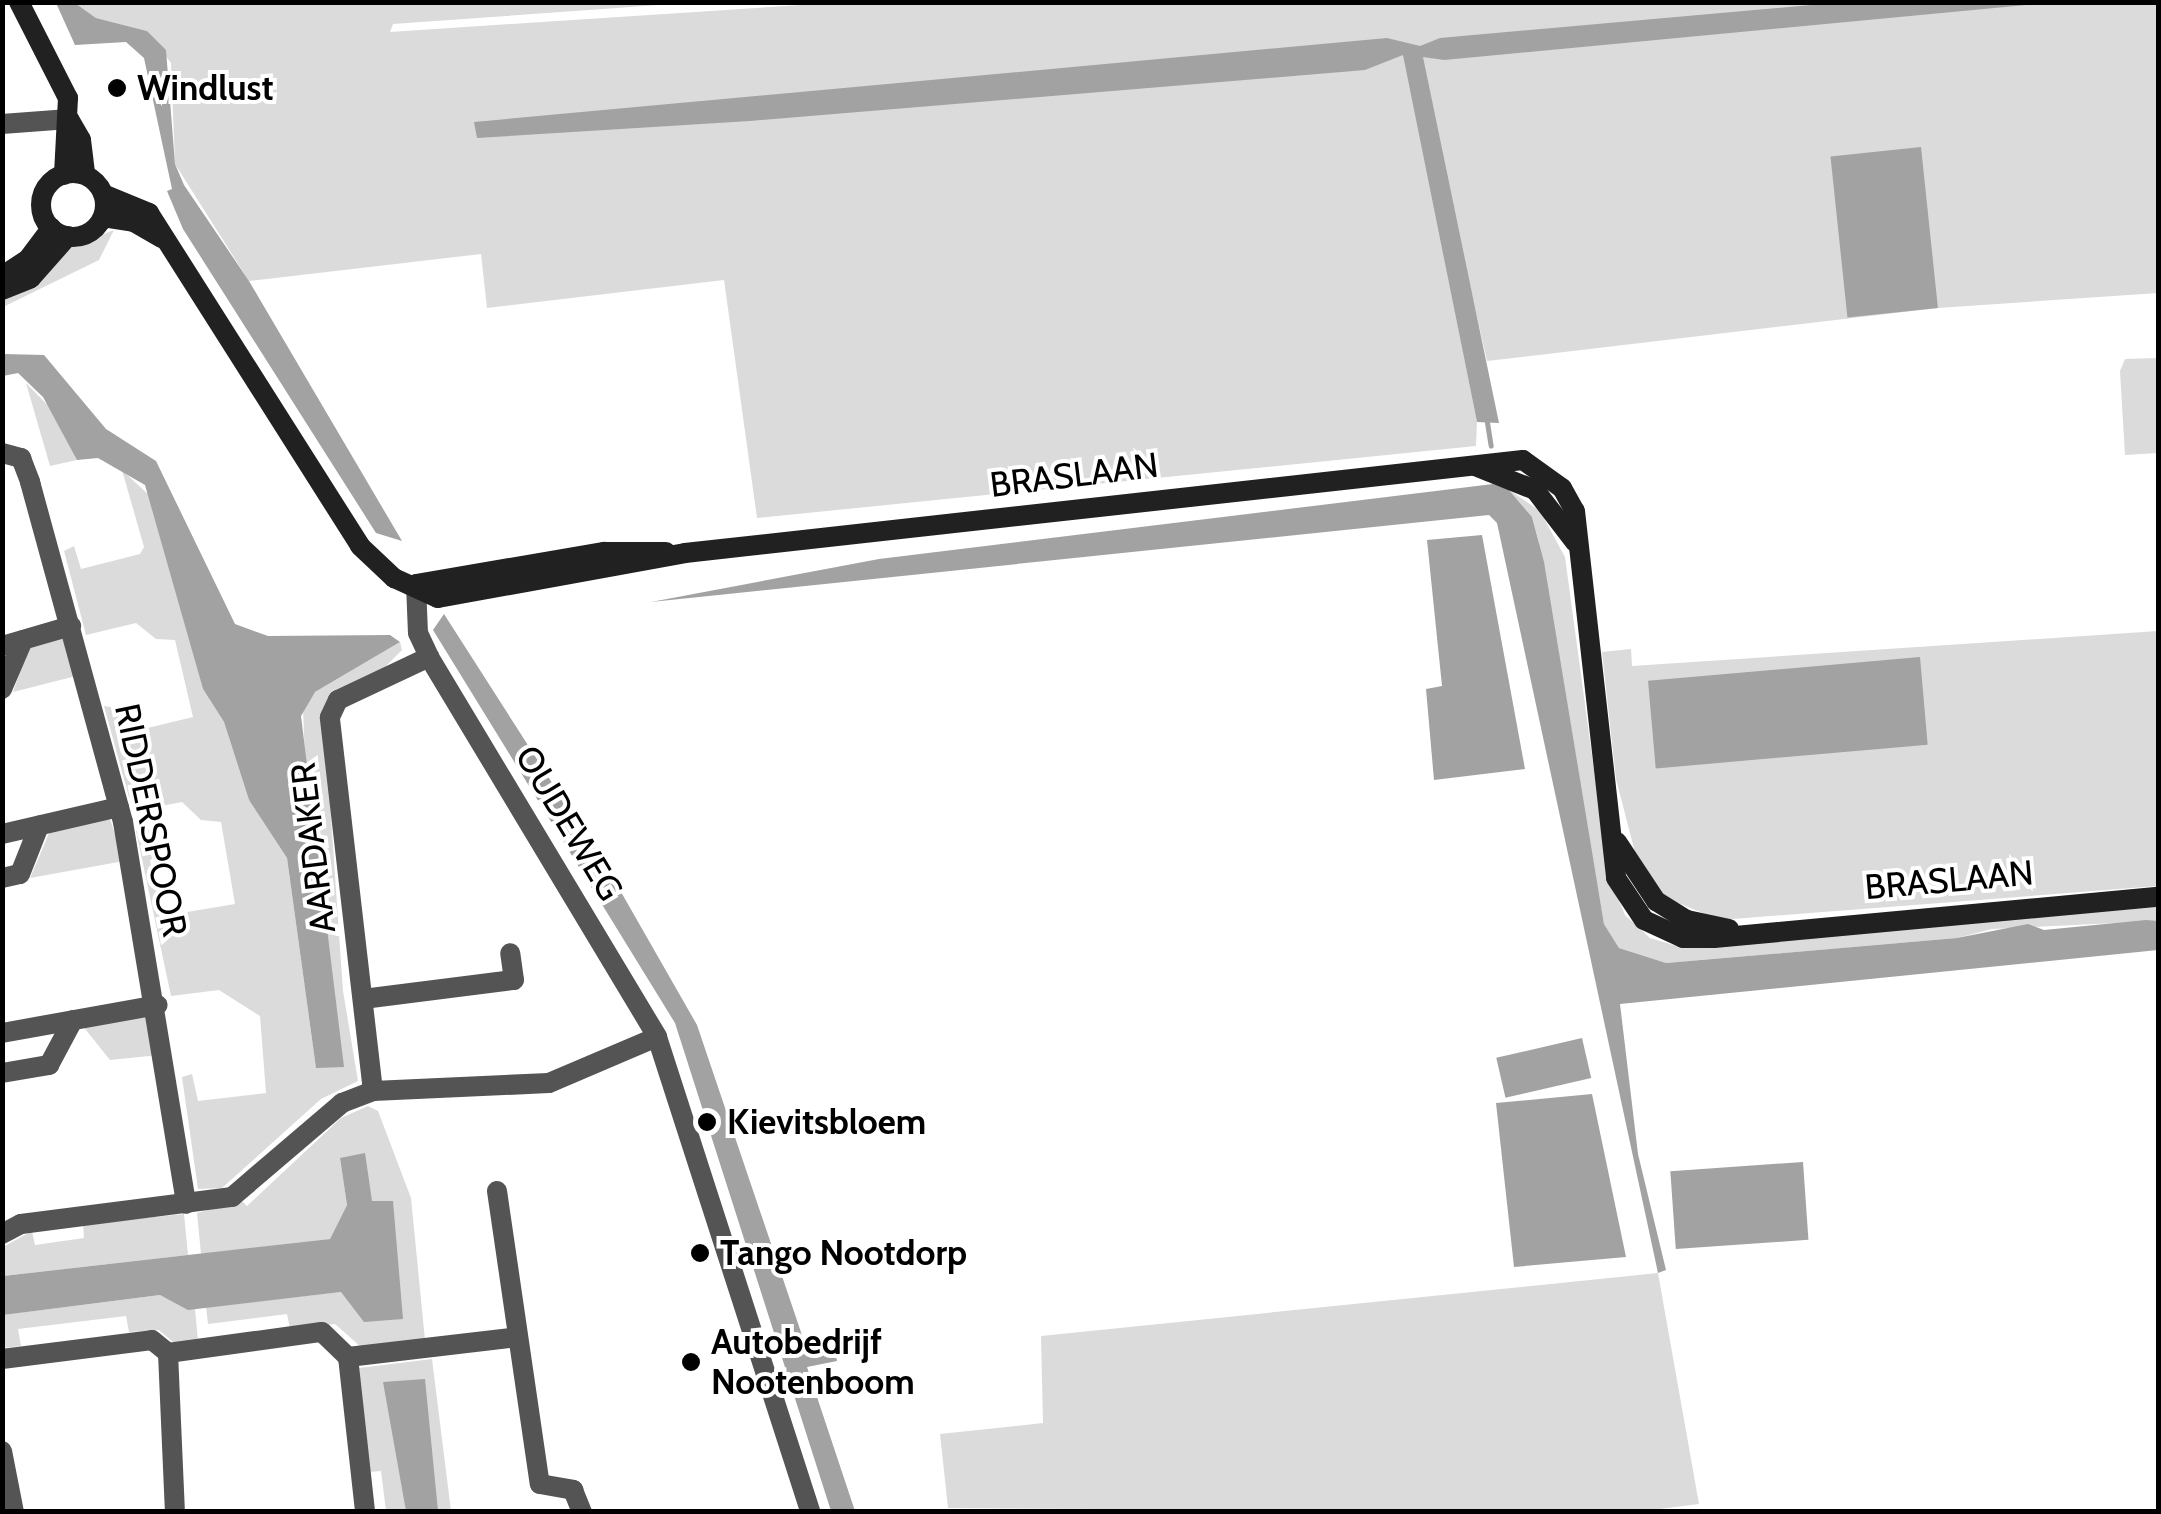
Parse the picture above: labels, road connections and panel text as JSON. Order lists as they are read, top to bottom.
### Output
{
  "streets": {
    "main road": ["BRASLAAN"],
    "street": ["RIDDERSPOOR", "OUDEWEG", "AARDAKER"]
  },
  "crossings": [
    ["BRASLAAN", "OUDEWEG"],
    ["OUDEWEG", "AARDAKER"]
  ],
  "places": [
    "Windlust",
    "Kievitsbloem",
    "Tango Nootdorp",
    "Autobedrijf Nootenboom"
  ]
}
